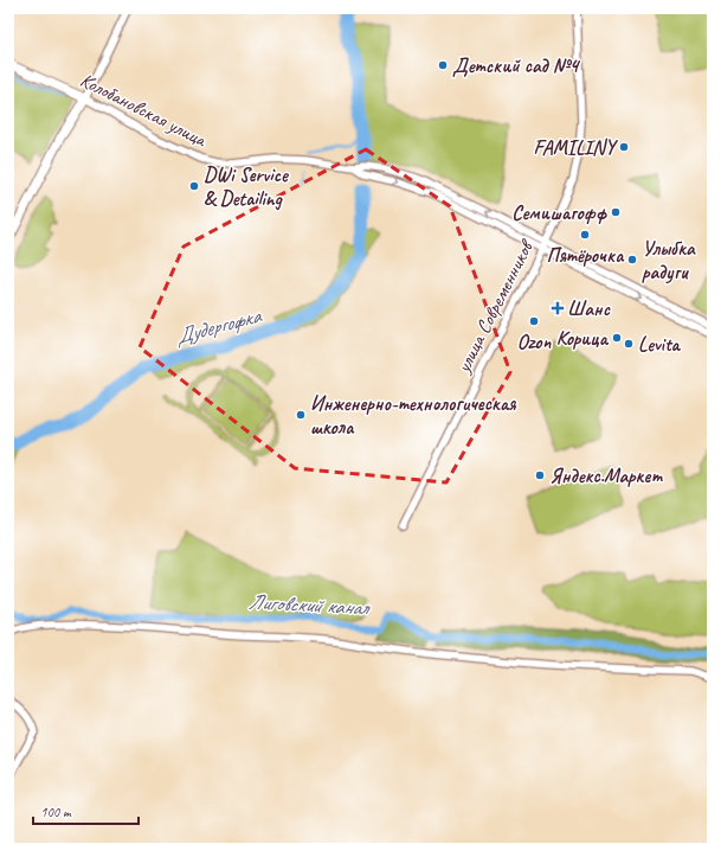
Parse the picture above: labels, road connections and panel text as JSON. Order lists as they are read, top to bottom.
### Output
{
  "streets": {
    "street": ["Колобановская улица", "улица Современников"]
  },
  "crossings": [
    ["Колобановская улица", "улица Современников"]
  ],
  "water": ["Дудергофка", "Лиговский канал"],
  "places": {
    "other": [
      "Детский сад №4",
      "FAMILINY",
      "DWi Service & Detailing",
      "Семишагофф",
      "Пятёрочка",
      "Улыбка радуги",
      "Ozon",
      "Корица",
      "Levita",
      "Инженерно-технологическая школа",
      "Яндекс.Маркет"
    ],
    "health": ["Шанс"]
  },
  "scale_bar": "100 m"
}
